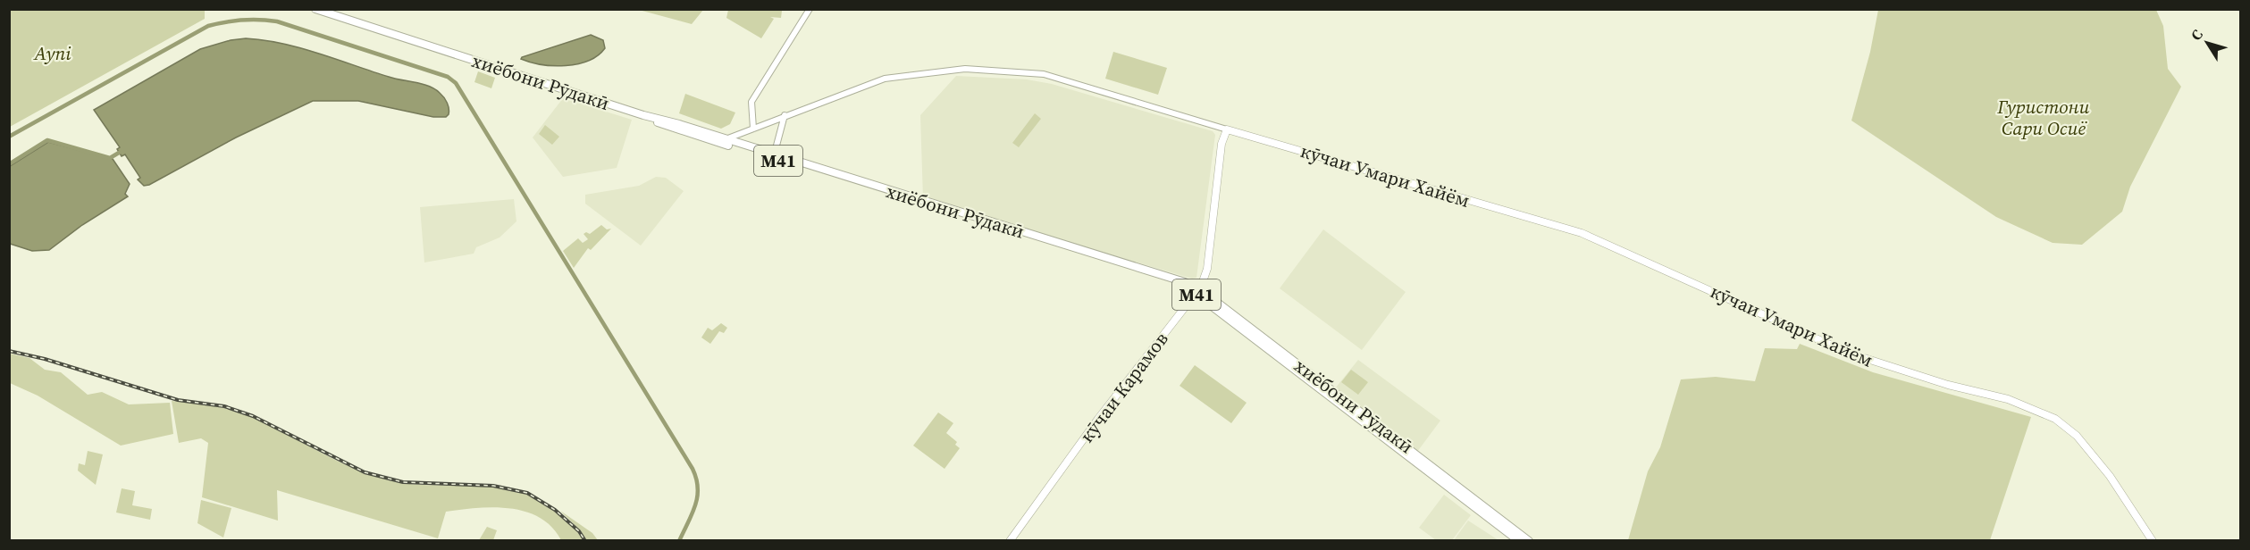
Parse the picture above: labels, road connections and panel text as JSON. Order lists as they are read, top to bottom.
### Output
{
  "streets": {
    "highway": ["хиёбони Рӯдакӣ", "M41"],
    "main road": ["кӯчаи Умари Хайём", "кӯчаи Карамов"]
  },
  "crossings": [
    ["хиёбони Рӯдакӣ", "M41"],
    ["хиёбони Рӯдакӣ", "кӯчаи Умари Хайём"],
    ["хиёбони Рӯдакӣ", "кӯчаи Карамов"],
    ["M41", "кӯчаи Карамов"],
    ["кӯчаи Умари Хайём", "кӯчаи Карамов"]
  ],
  "parks": ["Ayni", "Гуристони Сари Осиё"],
  "north": "top left"
}
